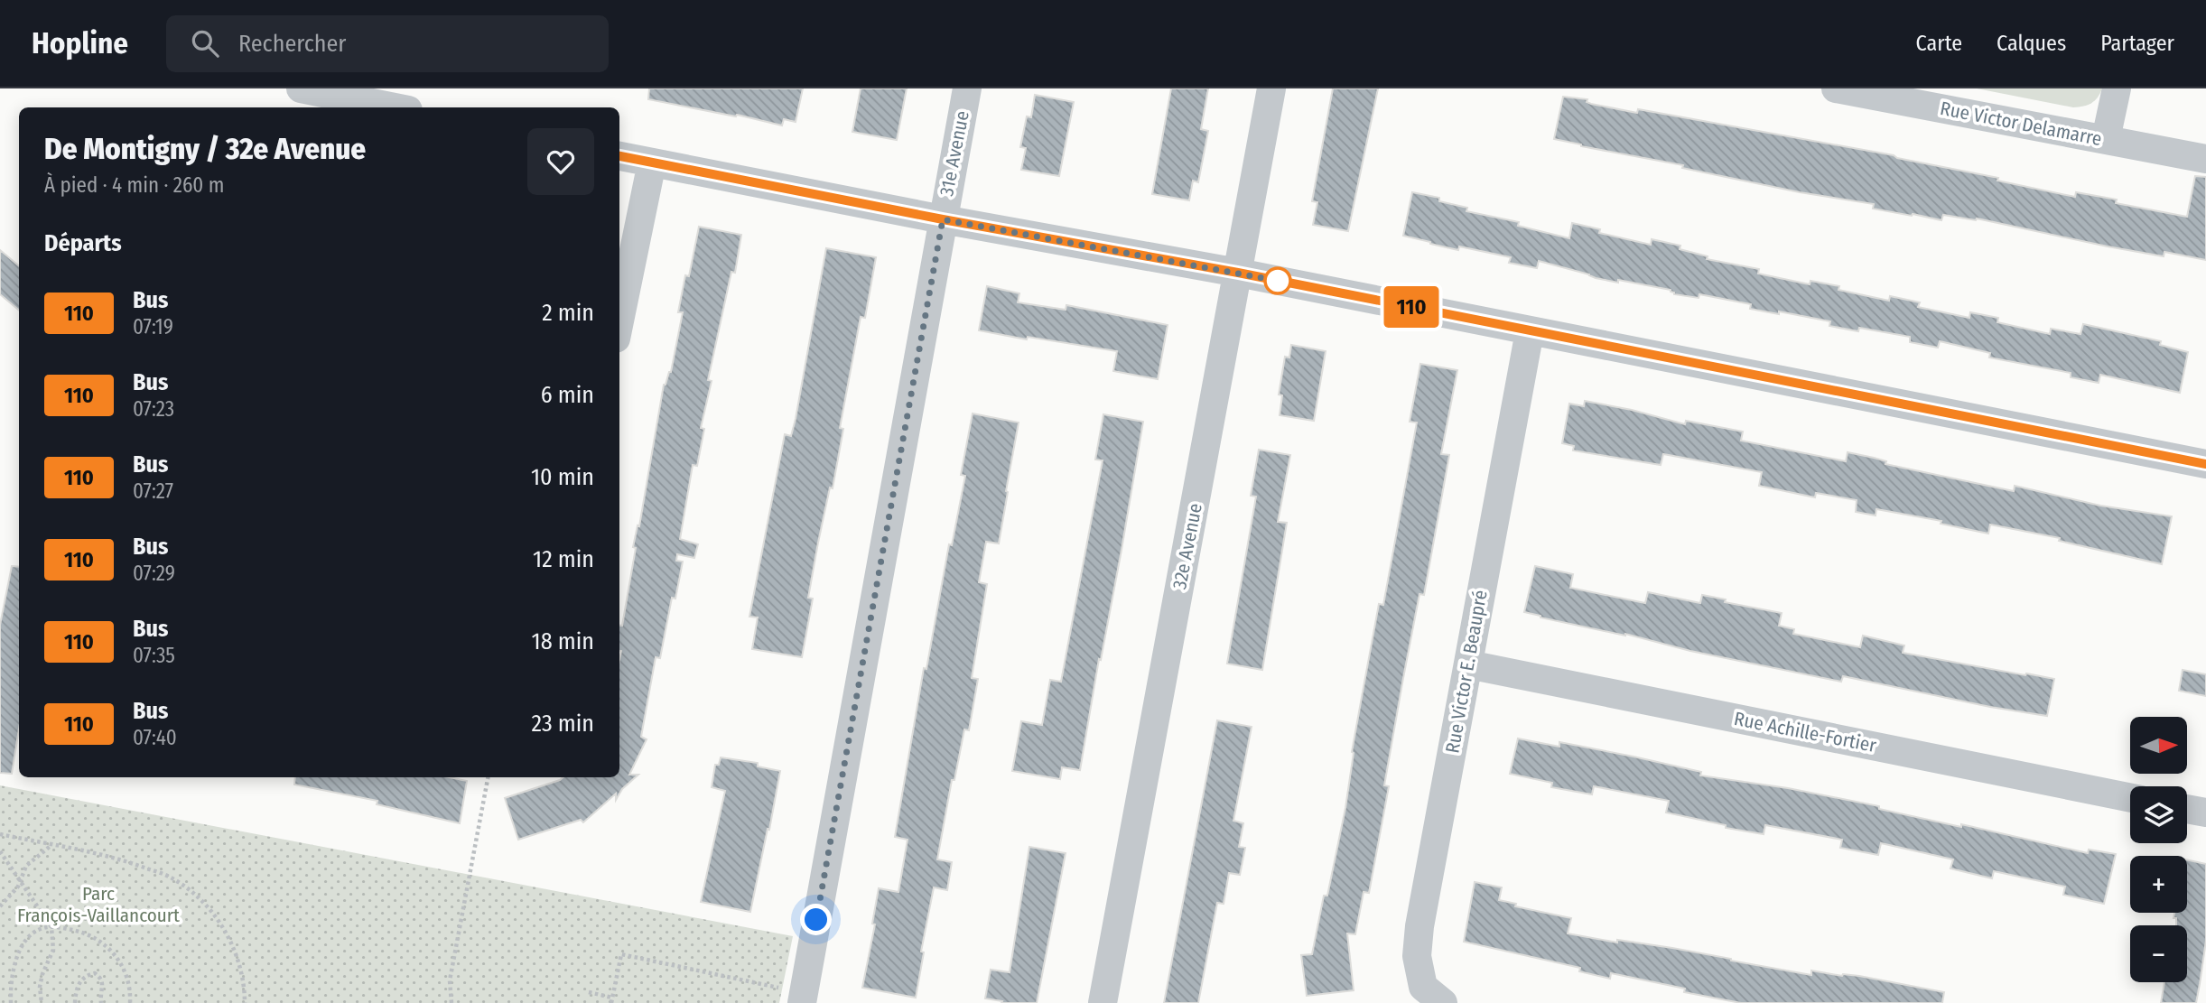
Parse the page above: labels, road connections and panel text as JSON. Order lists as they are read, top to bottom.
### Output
{
  "streets": {
    "street": [
      "Rue Victor Delamarre",
      "31e Avenue",
      "32e Avenue",
      "Rue Victor E. Beaupré",
      "Rue Achille-Fortier"
    ]
  },
  "crossings": [
    ["Rue Victor E. Beaupré", "Rue Achille-Fortier"]
  ],
  "parks": ["Parc François-Vaillancourt"],
  "lines": ["bus line 110"],
  "north": "right",
  "page": {
    "header": "Hopline",
    "search": "Rechercher",
    "nav": ["Carte", "Calques", "Partager"],
    "on_map": "110",
    "heading": [
      ["De Montigny / 32e Avenue", "À pied · 4 min · 260 m"],
      "Départs"
    ],
    "list": [
      {
        "mark": "110",
        "name": "Bus",
        "note": "07:19",
        "value": "2 min"
      },
      {
        "mark": "110",
        "name": "Bus",
        "note": "07:23",
        "value": "6 min"
      },
      {
        "mark": "110",
        "name": "Bus",
        "note": "07:27",
        "value": "10 min"
      },
      {
        "mark": "110",
        "name": "Bus",
        "note": "07:29",
        "value": "12 min"
      },
      {
        "mark": "110",
        "name": "Bus",
        "note": "07:35",
        "value": "18 min"
      },
      {
        "mark": "110",
        "name": "Bus",
        "note": "07:40",
        "value": "23 min"
      }
    ],
    "map_buttons": ["+", "−"]
  }
}
